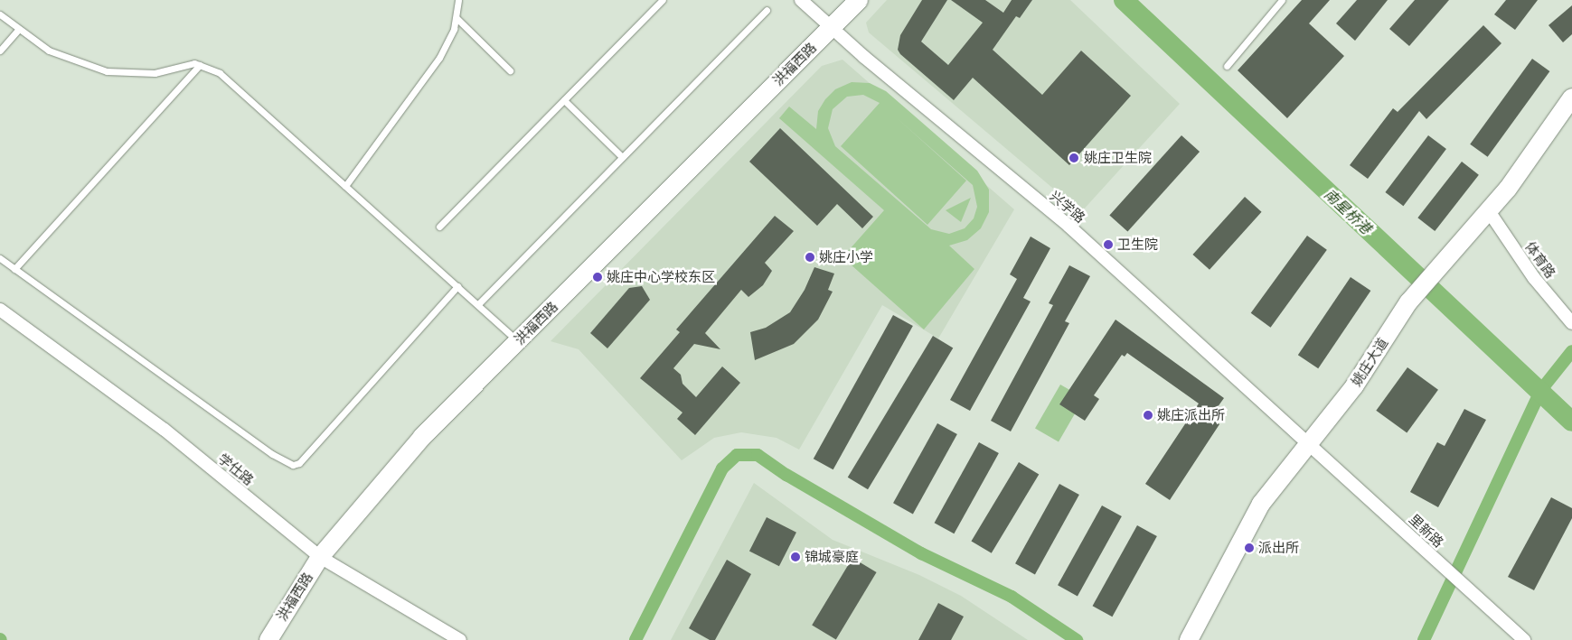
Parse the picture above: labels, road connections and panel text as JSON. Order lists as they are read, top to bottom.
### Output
{
  "streets": {
    "street": [
      "洪福西路",
      "兴学路",
      "体育路",
      "姚庄大道",
      "学仕路",
      "里新路"
    ]
  },
  "crossings": [
    ["洪福西路", "兴学路"],
    ["洪福西路", "学仕路"],
    ["兴学路", "姚庄大道"],
    ["兴学路", "里新路"],
    ["体育路", "姚庄大道"],
    ["姚庄大道", "里新路"]
  ],
  "water": ["南星桥港"],
  "places": [
    "姚庄卫生院",
    "卫生院",
    "姚庄小学",
    "姚庄中心学校东区",
    "姚庄派出所",
    "派出所",
    "锦城豪庭"
  ]
}
